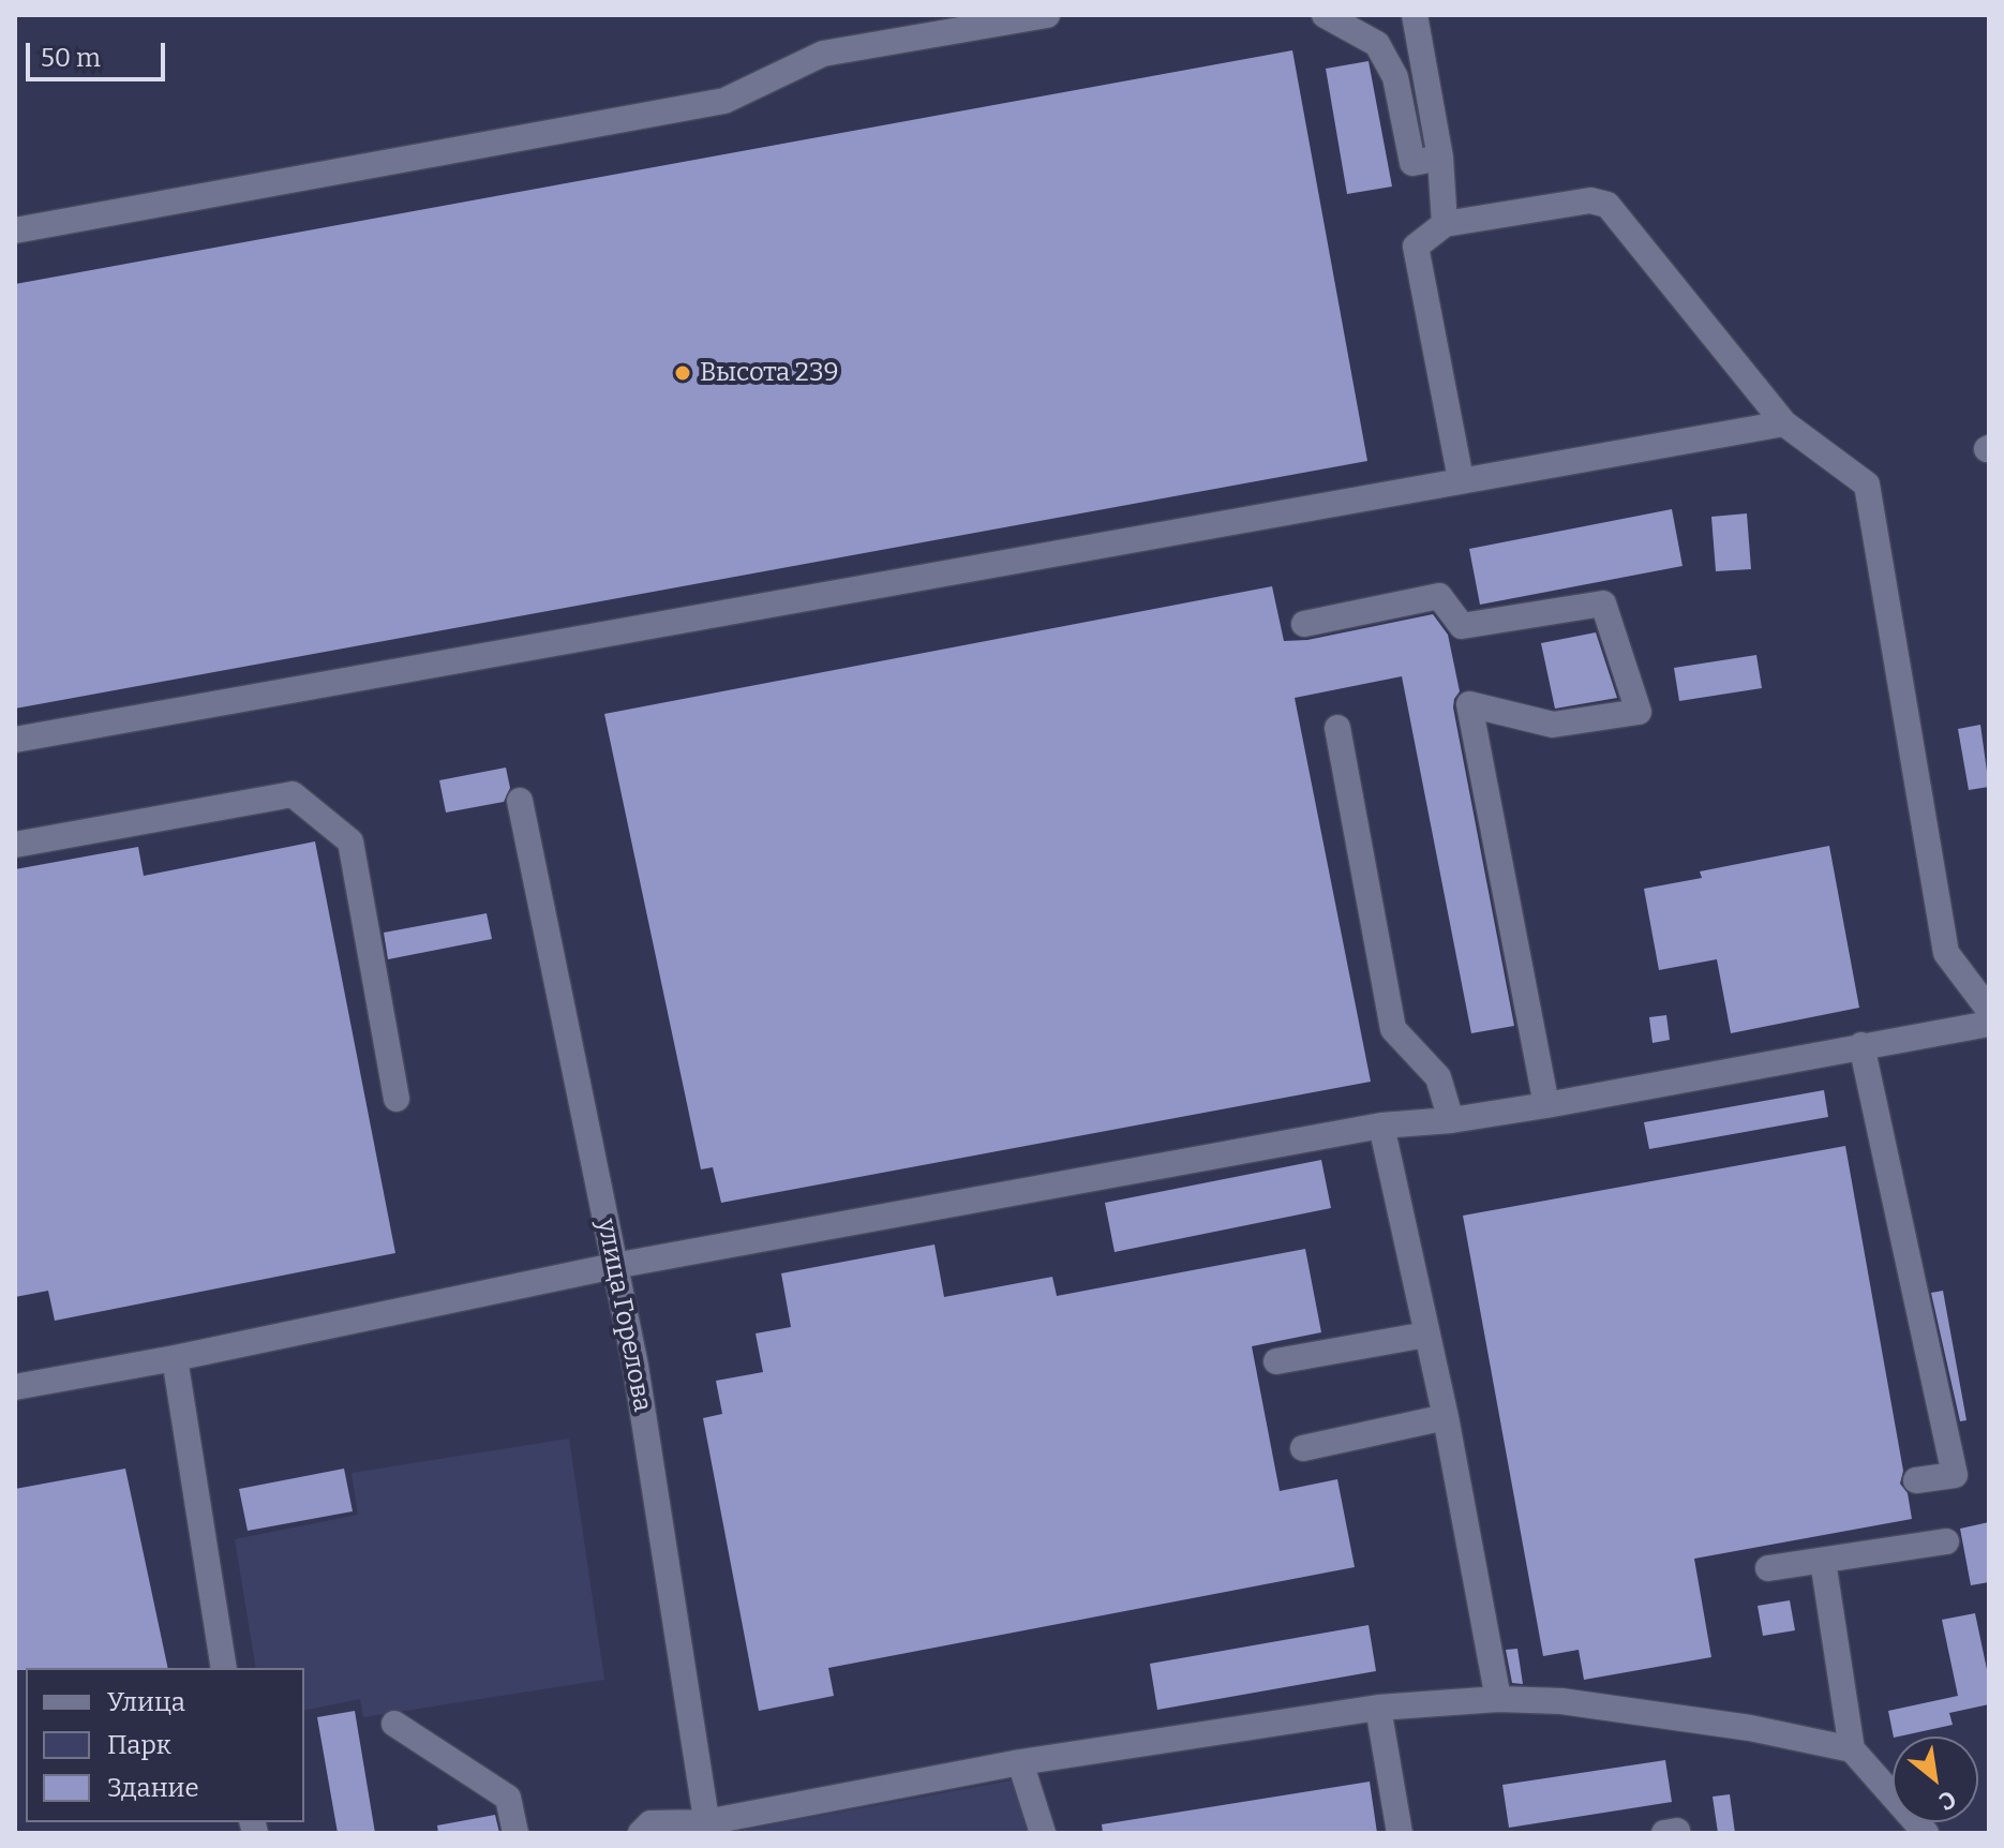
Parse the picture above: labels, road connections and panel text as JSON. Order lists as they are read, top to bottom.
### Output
{
  "streets": {
    "street": ["улица Горелова"]
  },
  "places": ["Высота 239"],
  "legend": ["Улица", "Парк", "Здание"],
  "scale_bar": "50 m",
  "north": "bottom right"
}
